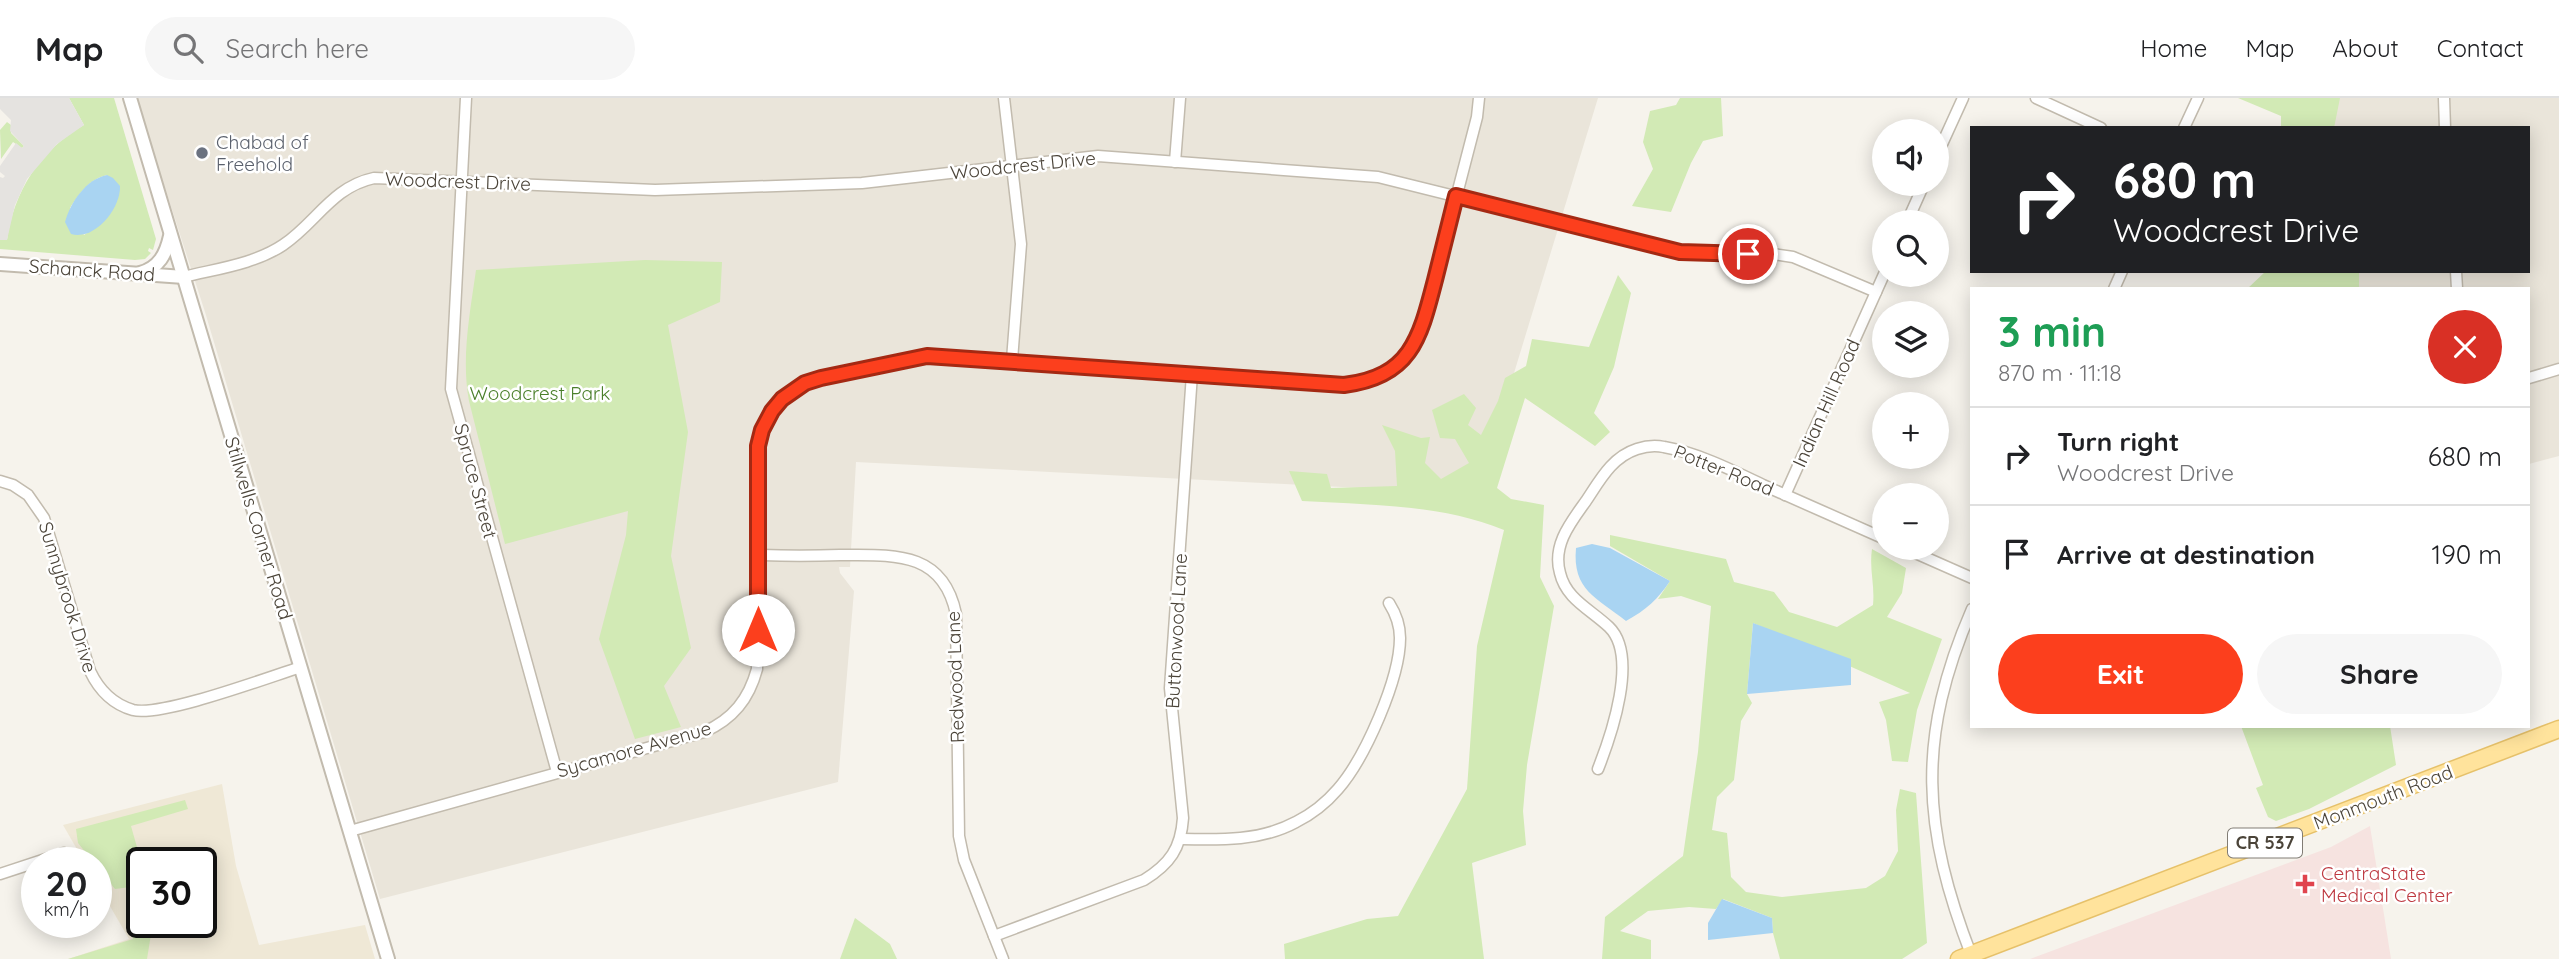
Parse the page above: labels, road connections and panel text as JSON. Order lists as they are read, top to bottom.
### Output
{
  "streets": {
    "main road": ["Monmouth Road", "CR 537"],
    "street": [
      "Woodcrest Drive",
      "Schanck Road",
      "Indian Hill Road",
      "Potter Road",
      "Spruce Street",
      "Stillwells Corner Road",
      "Sunnybrook Drive",
      "Buttonwood Lane",
      "Redwood Lane",
      "Sycamore Avenue"
    ]
  },
  "crossings": [
    ["Woodcrest Drive", "Schanck Road"],
    ["Woodcrest Drive", "Indian Hill Road"],
    ["Woodcrest Drive", "Spruce Street"],
    ["Woodcrest Drive", "Stillwells Corner Road"],
    ["Woodcrest Drive", "Sycamore Avenue"],
    ["Schanck Road", "Stillwells Corner Road"],
    ["Indian Hill Road", "Potter Road"],
    ["Spruce Street", "Sycamore Avenue"],
    ["Stillwells Corner Road", "Sunnybrook Drive"],
    ["Stillwells Corner Road", "Sycamore Avenue"],
    ["Buttonwood Lane", "Sycamore Avenue"],
    ["Redwood Lane", "Sycamore Avenue"]
  ],
  "parks": ["Woodcrest Park"],
  "places": {
    "other": ["Chabad of Freehold"],
    "health": ["CentraState Medical Center"]
  },
  "page": {
    "header": "Map",
    "search": "Search here",
    "nav": [
      "Home",
      "Map",
      "About",
      "Contact"
    ],
    "map_buttons": ["+", "−"],
    "turn": ["680 m", "Woodcrest Drive"],
    "heading": ["3 min", "870 m · 11:18"],
    "list": [
      {
        "name": "Turn right",
        "note": "Woodcrest Drive",
        "value": "680 m"
      },
      {
        "name": "Arrive at destination",
        "value": "190 m"
      }
    ],
    "buttons": ["Exit", "Share"],
    "speed": "20 km/h",
    "limit": "30"
  }
}
